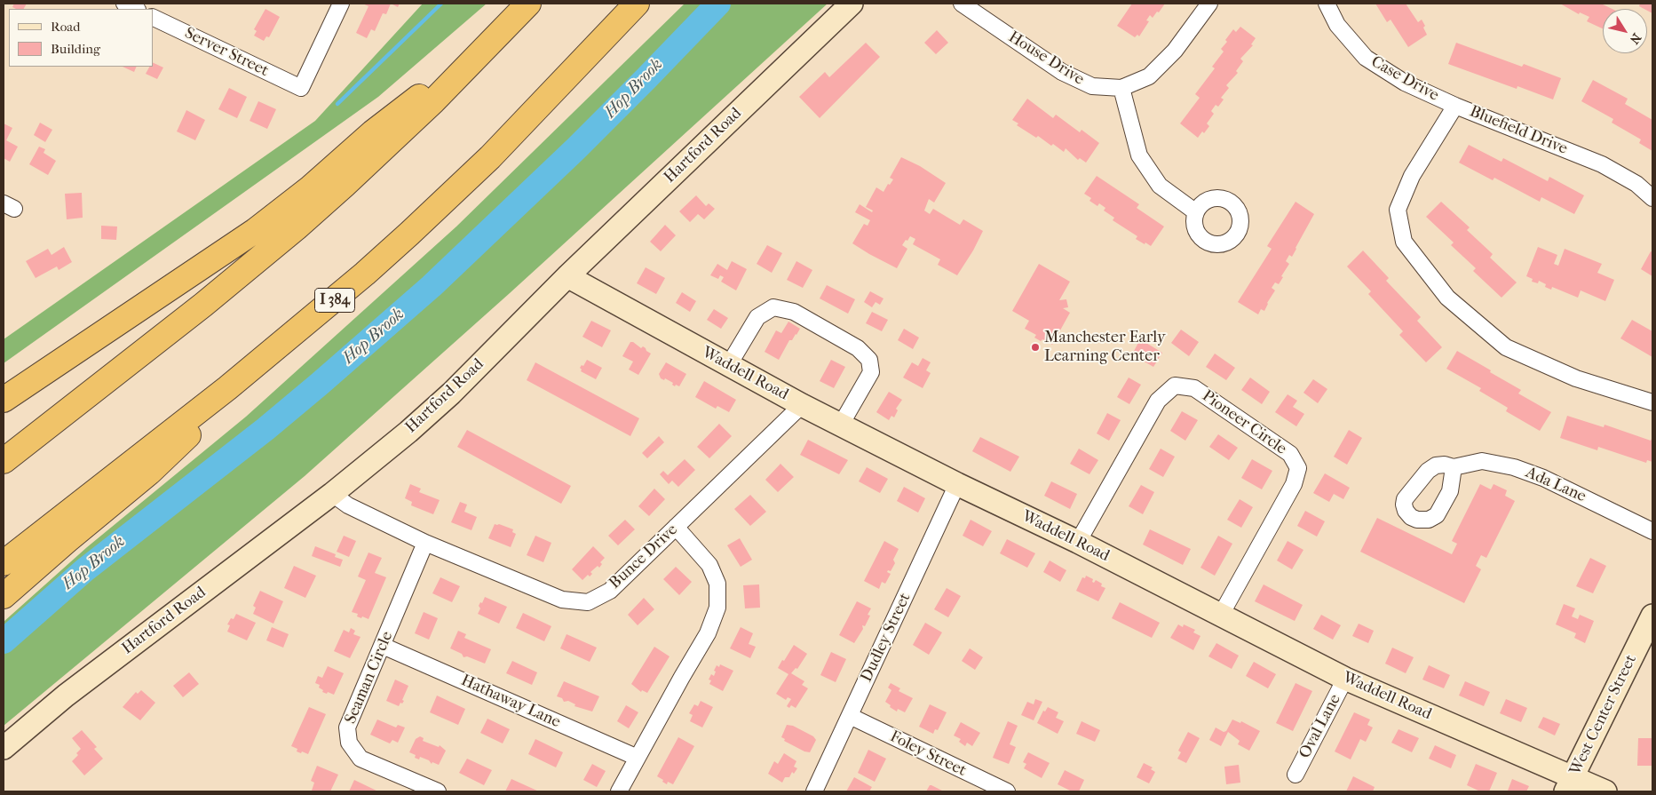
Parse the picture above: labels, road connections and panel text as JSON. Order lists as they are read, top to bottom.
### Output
{
  "streets": {
    "highway": ["I 384"],
    "main road": ["Hartford Road", "Waddell Road", "West Center Street"],
    "street": [
      "Server Street",
      "House Drive",
      "Case Drive",
      "Bluefield Drive",
      "Pioneer Circle",
      "Ada Lane",
      "Bunce Drive",
      "Dudley Street",
      "Seaman Circle",
      "Hathaway Lane",
      "Oval Lane",
      "Foley Street"
    ]
  },
  "crossings": [
    ["Case Drive", "Bluefield Drive"],
    ["Hartford Road", "Waddell Road"],
    ["Hartford Road", "Bunce Drive"],
    ["Waddell Road", "Pioneer Circle"],
    ["Waddell Road", "Bunce Drive"],
    ["Waddell Road", "Dudley Street"],
    ["Waddell Road", "West Center Street"],
    ["Waddell Road", "Oval Lane"],
    ["Bunce Drive", "Seaman Circle"],
    ["Dudley Street", "Foley Street"],
    ["Seaman Circle", "Hathaway Lane"]
  ],
  "water": ["Hop Brook"],
  "places": ["Manchester Early Learning Center"],
  "legend": ["Road", "Building"],
  "north": "bottom right"
}
